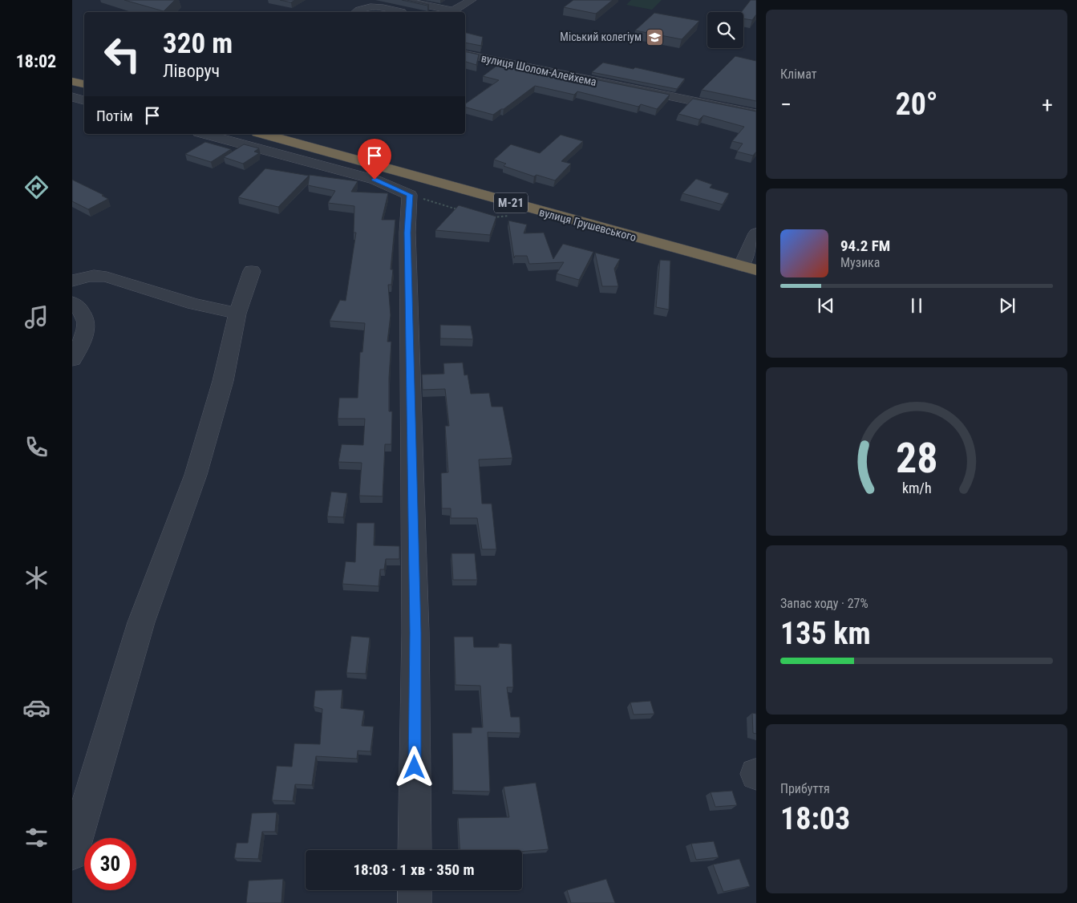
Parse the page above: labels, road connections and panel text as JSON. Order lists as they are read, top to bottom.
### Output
{
  "streets": {
    "highway": ["М-21", "вулиця Грушевського"],
    "street": ["вулиця Шолом-Алейхема"]
  },
  "places": {
    "school or university": ["Міський колегіум"]
  },
  "page": {
    "tabs": "18:02",
    "tile": [
      "Клімат",
      ["Запас ходу · 27%", "135 km"],
      ["Прибуття", "18:03"]
    ],
    "turn": ["320 m", "Ліворуч"],
    "heat": ["−", "20°", "+"],
    "then": "Потім",
    "song": ["94.2 FM", "Музика"],
    "limit": "30",
    "trip": "18:03 · 1 хв · 350 m",
    "gauge": ["28", "km/h"]
  }
}
